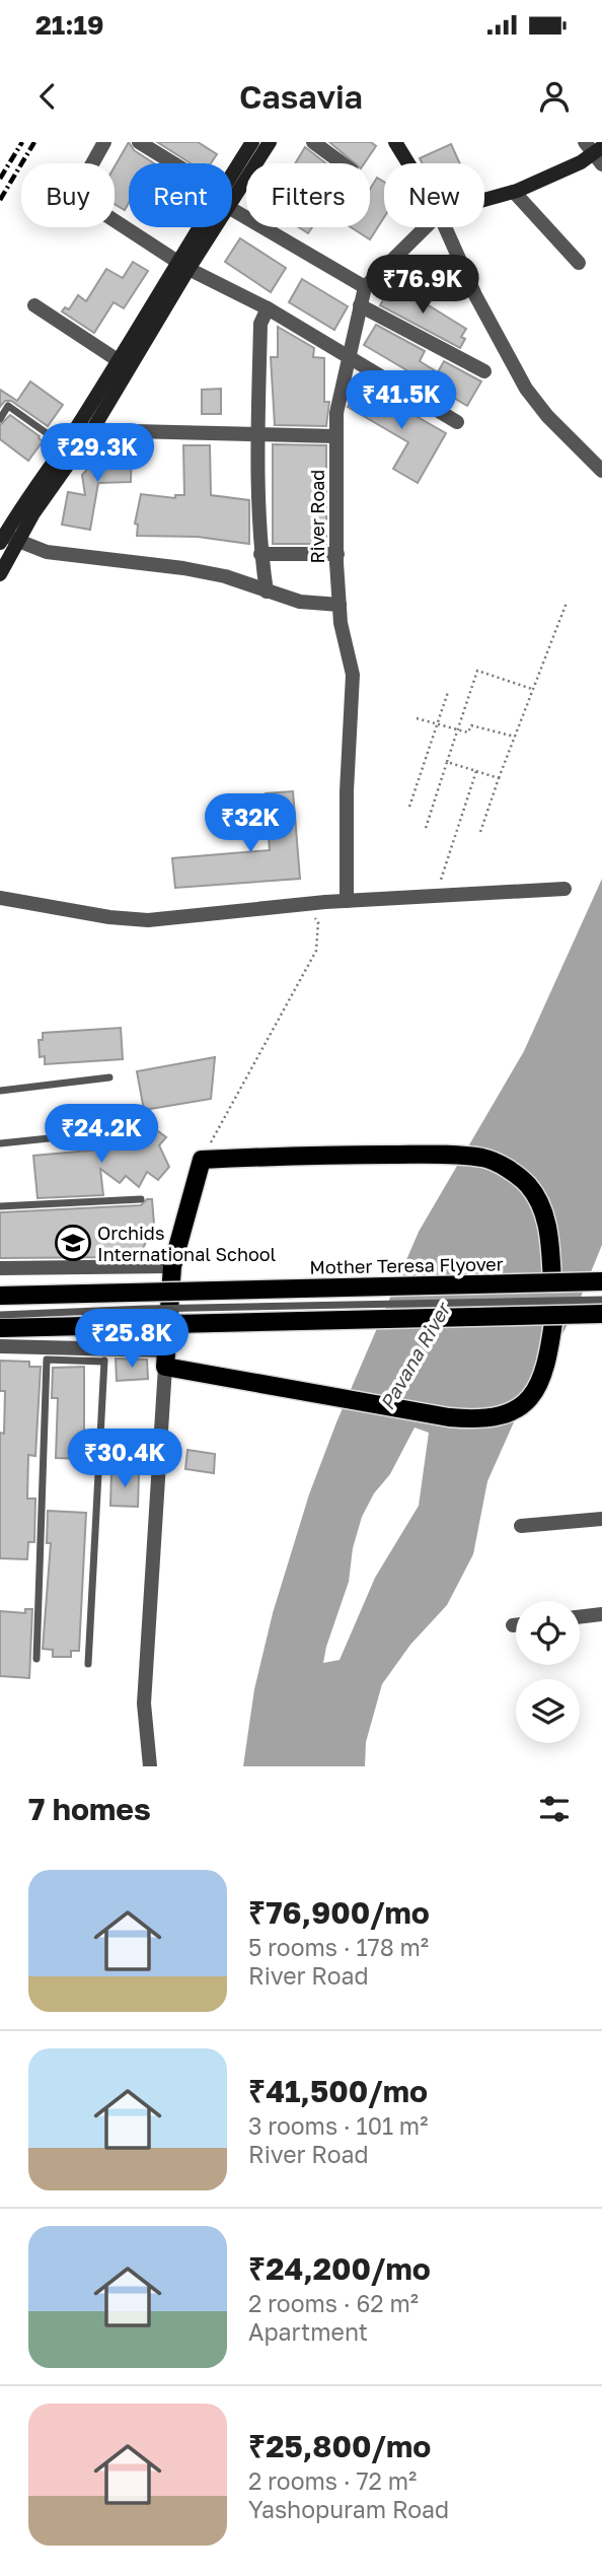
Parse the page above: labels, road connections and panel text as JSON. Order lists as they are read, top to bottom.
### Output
{
  "streets": {
    "main road": ["Mother Teresa Flyover"],
    "street": ["River Road"]
  },
  "water": ["Pavana River"],
  "places": {
    "school or university": ["Orchids International School"]
  },
  "page": {
    "status": "21:19",
    "header": "Casavia",
    "chip": [
      "Buy",
      "Rent",
      "Filters",
      "New"
    ],
    "price": [
      "₹76.9K",
      "₹41.5K",
      "₹29.3K",
      "₹32K",
      "₹24.2K",
      "₹25.8K",
      "₹30.4K"
    ],
    "heading": "7 homes",
    "list": [
      {
        "name": "₹76,900/mo",
        "note": "5 rooms · 178 m² · River Road"
      },
      {
        "name": "₹41,500/mo",
        "note": "3 rooms · 101 m² · River Road"
      },
      {
        "name": "₹24,200/mo",
        "note": "2 rooms · 62 m² · Apartment"
      },
      {
        "name": "₹25,800/mo",
        "note": "2 rooms · 72 m² · Yashopuram Road"
      }
    ]
  }
}
